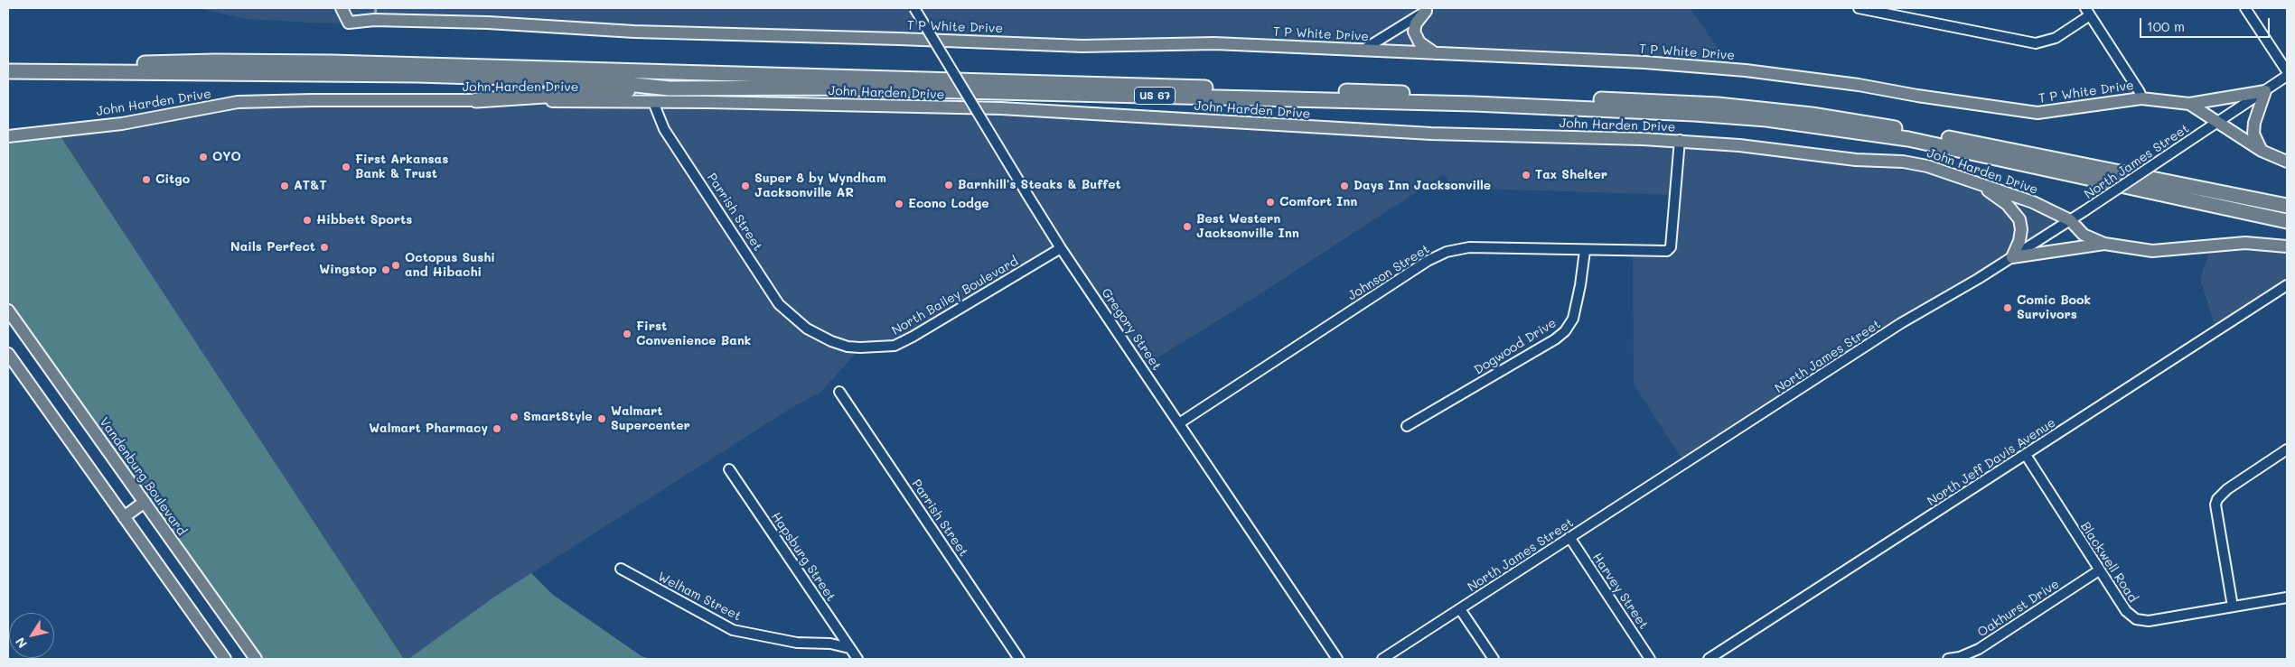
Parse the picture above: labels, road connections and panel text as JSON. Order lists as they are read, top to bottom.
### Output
{
  "streets": {
    "highway": ["US 67"],
    "main road": ["T P White Drive", "John Harden Drive", "Vandenburg Boulevard"],
    "street": [
      "North James Street",
      "Parrish Street",
      "Johnson Street",
      "North Bailey Boulevard",
      "Gregory Street",
      "Dogwood Drive",
      "North Jeff Davis Avenue",
      "Hapsburg Street",
      "Blackwell Road",
      "Harvey Street",
      "Welham Street",
      "Oakhurst Drive"
    ]
  },
  "crossings": [
    ["T P White Drive", "North James Street"],
    ["John Harden Drive", "North James Street"],
    ["John Harden Drive", "Parrish Street"],
    ["John Harden Drive", "Johnson Street"],
    ["North James Street", "Harvey Street"],
    ["Parrish Street", "North Bailey Boulevard"],
    ["Johnson Street", "Gregory Street"],
    ["Johnson Street", "Dogwood Drive"],
    ["North Bailey Boulevard", "Gregory Street"],
    ["North Jeff Davis Avenue", "Blackwell Road"],
    ["Hapsburg Street", "Welham Street"],
    ["Blackwell Road", "Oakhurst Drive"]
  ],
  "places": [
    "OYO",
    "First Arkansas Bank & Trust",
    "Tax Shelter",
    "Citgo",
    "Barnhill's Steaks & Buffet",
    "AT&T",
    "Super 8 by Wyndham Jacksonville AR",
    "Days Inn Jacksonville",
    "Comfort Inn",
    "Econo Lodge",
    "Hibbett Sports",
    "Best Western Jacksonville Inn",
    "Nails Perfect",
    "Octopus Sushi and Hibachi",
    "Wingstop",
    "Comic Book Survivors",
    "First Convenience Bank",
    "SmartStyle",
    "Walmart Supercenter",
    "Walmart Pharmacy"
  ],
  "scale_bar": "100 m",
  "north": "bottom left"
}
